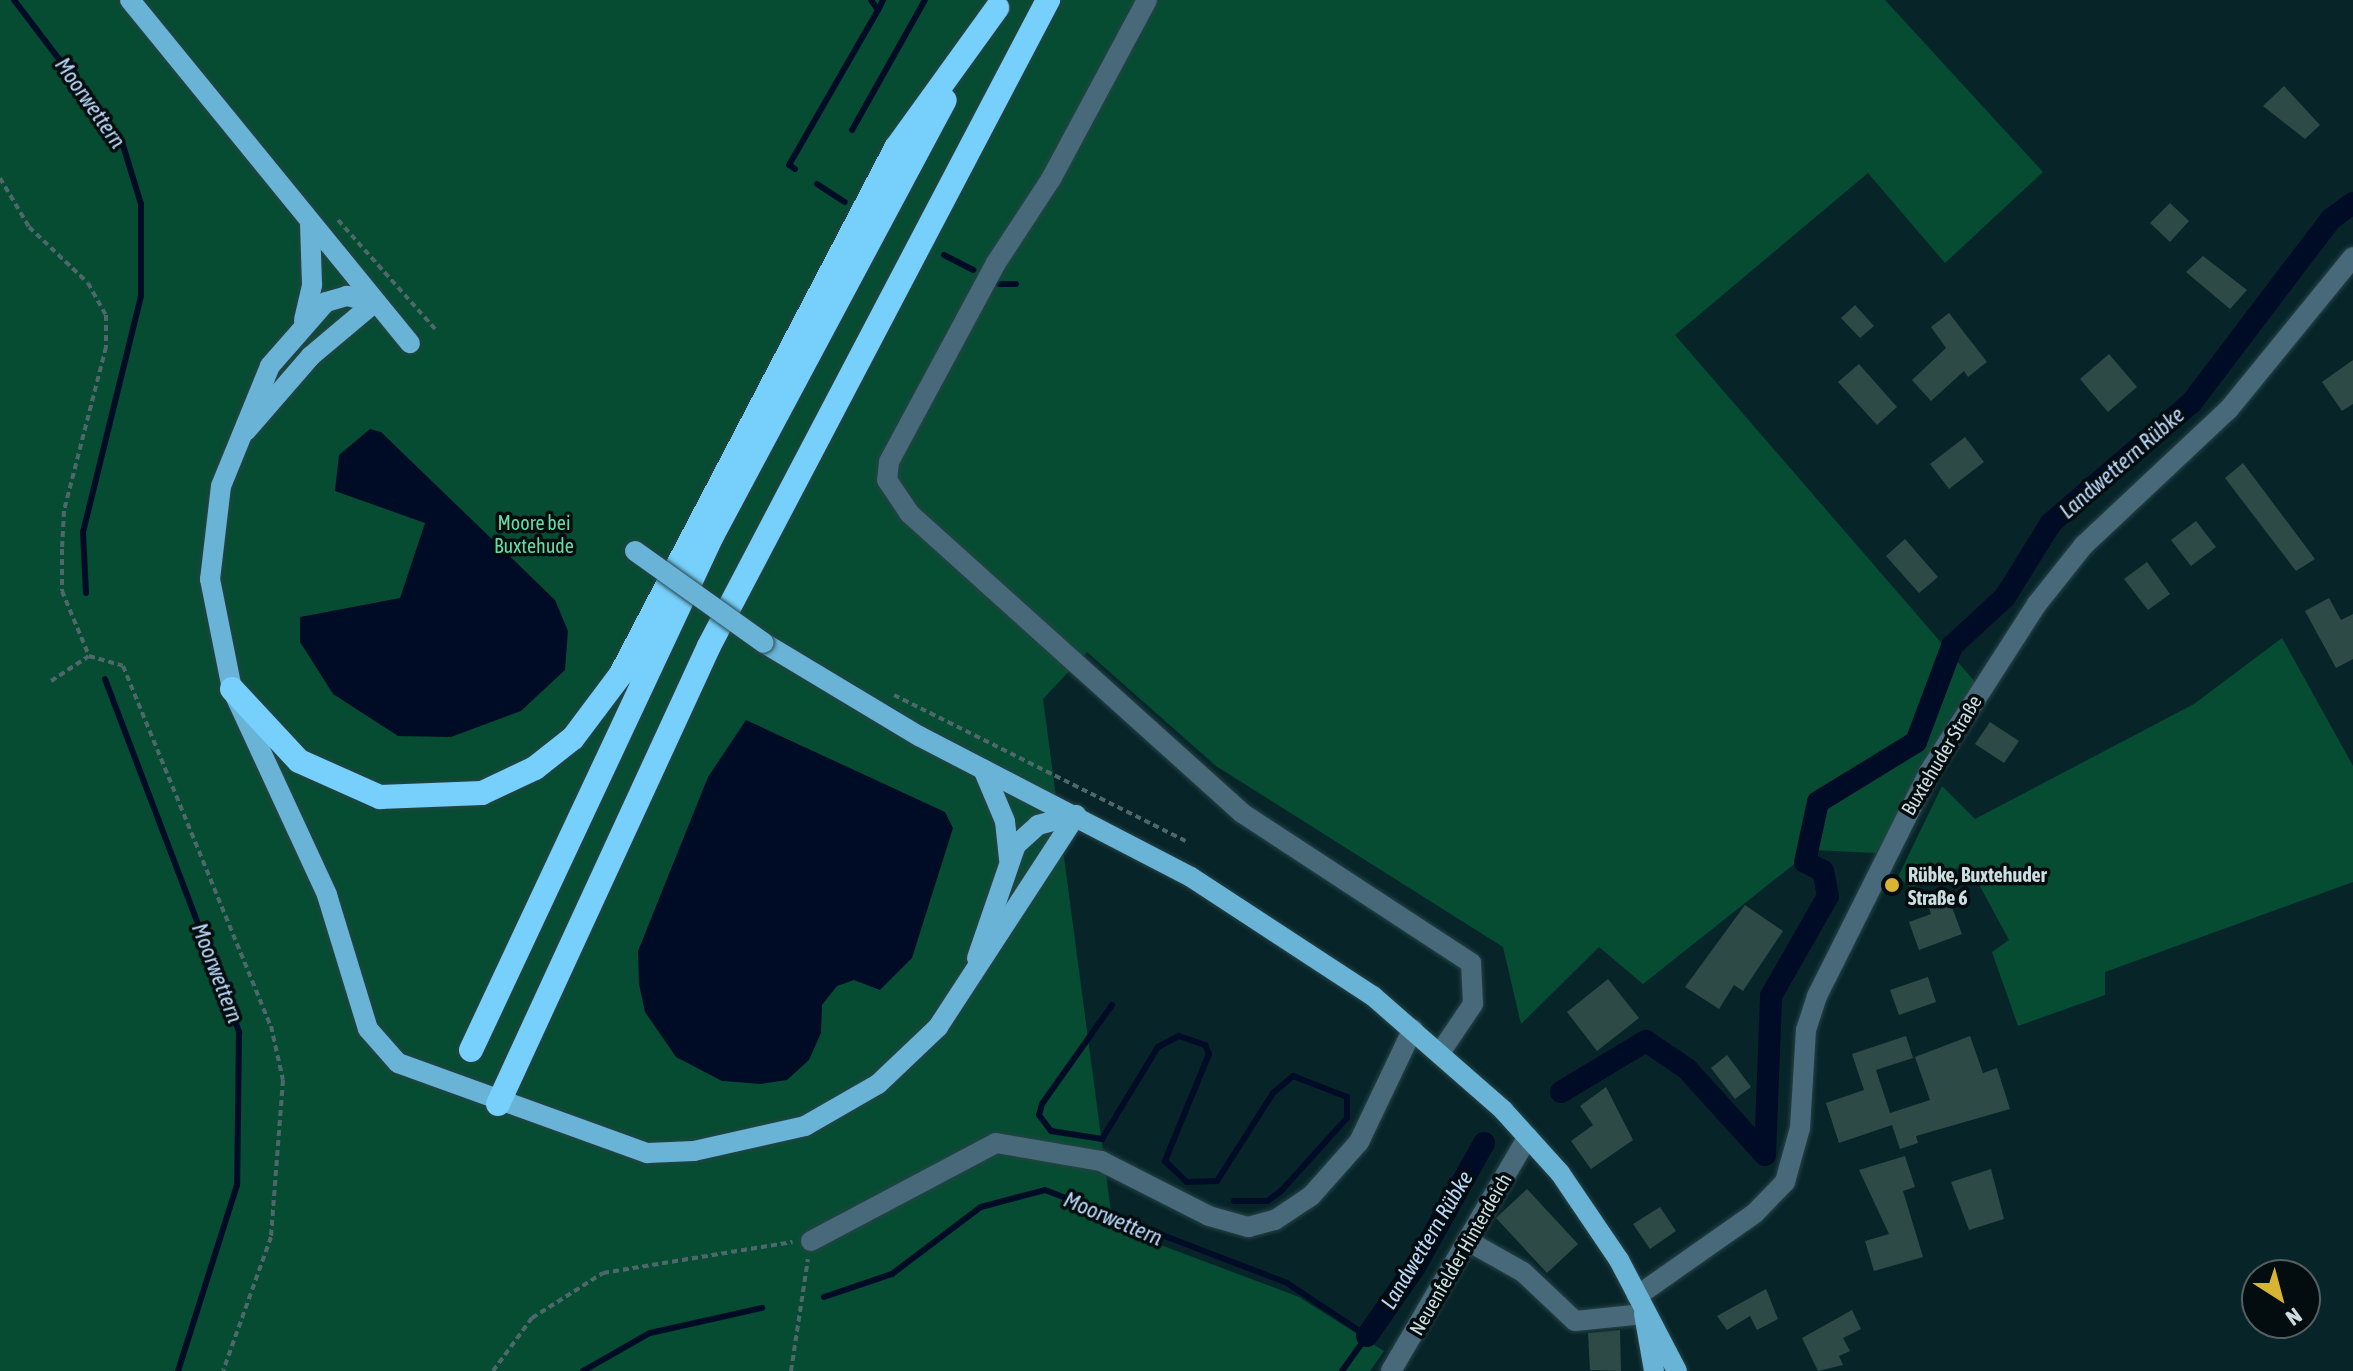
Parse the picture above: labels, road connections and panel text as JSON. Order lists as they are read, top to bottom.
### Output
{
  "streets": {
    "street": ["Buxtehuder Straße", "Neuenfelder Hinterdeich"]
  },
  "water": ["Moorwettern", "Landwettern Rübke"],
  "parks": ["Moore bei Buxtehude"],
  "places": ["Rübke, Buxtehuder Straße 6"],
  "north": "bottom right"
}
